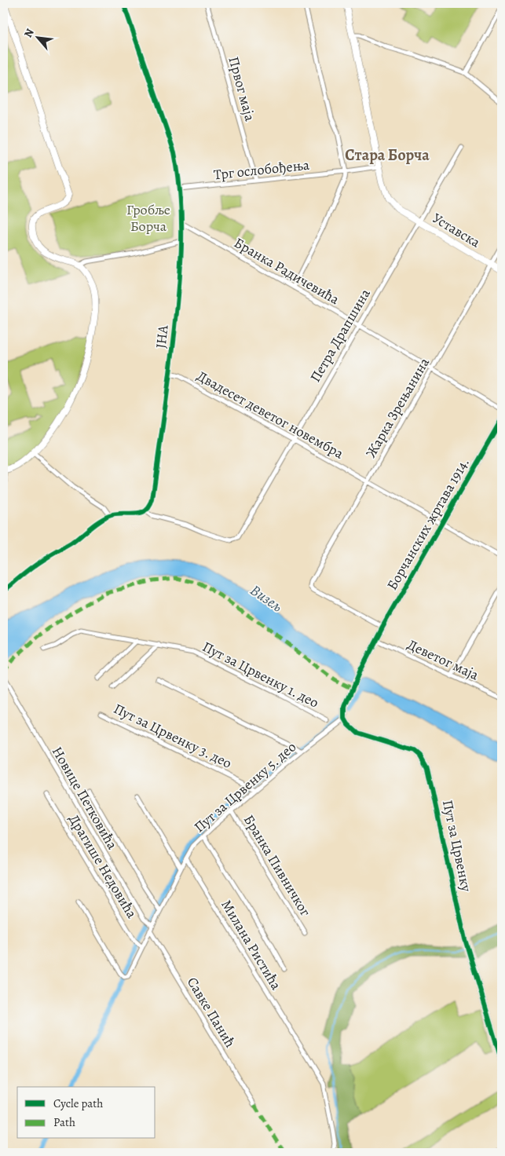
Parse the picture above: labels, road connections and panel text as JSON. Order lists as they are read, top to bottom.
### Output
{
  "streets": {
    "street": [
      "Првог маја",
      "Трг ослобођења",
      "Уставска",
      "Бранка Радичевића",
      "Петра Драпшина",
      "ЈНА",
      "Жарка Зрењанина",
      "Двадесет деветог новембра",
      "Борчанских жртава 1914.",
      "Деветог маја",
      "Пут за Црвенку 1. део",
      "Пут за Црвенку 3. део",
      "Пут за Црвенку 5. део",
      "Новице Петковића",
      "Пут за Црвенку",
      "Бранка Пивничког",
      "Драгише Недовића",
      "Милана Ристића",
      "Савке Панић"
    ]
  },
  "crossings": [
    ["Првог маја", "Трг ослобођења"],
    ["Трг ослобођења", "Уставска"],
    ["Трг ослобођења", "ЈНА"],
    ["Уставска", "Петра Драпшина"],
    ["Уставска", "Жарка Зрењанина"],
    ["Бранка Радичевића", "Петра Драпшина"],
    ["Бранка Радичевића", "ЈНА"],
    ["Бранка Радичевића", "Жарка Зрењанина"],
    ["Петра Драпшина", "ЈНА"],
    ["Петра Драпшина", "Двадесет деветог новембра"],
    ["ЈНА", "Двадесет деветог новембра"],
    ["Жарка Зрењанина", "Двадесет деветог новембра"],
    ["Жарка Зрењанина", "Борчанских жртава 1914."],
    ["Двадесет деветог новембра", "Борчанских жртава 1914."],
    ["Борчанских жртава 1914.", "Деветог маја"],
    ["Борчанских жртава 1914.", "Пут за Црвенку 5. део"],
    ["Борчанских жртава 1914.", "Пут за Црвенку"],
    ["Пут за Црвенку 3. део", "Пут за Црвенку 5. део"],
    ["Пут за Црвенку 5. део", "Новице Петковића"],
    ["Пут за Црвенку 5. део", "Пут за Црвенку"],
    ["Пут за Црвенку 5. део", "Бранка Пивничког"],
    ["Пут за Црвенку 5. део", "Драгише Недовића"],
    ["Пут за Црвенку 5. део", "Милана Ристића"],
    ["Пут за Црвенку 5. део", "Савке Панић"]
  ],
  "districts": ["Стара Борча"],
  "water": ["Визељ"],
  "parks": ["Гробље Борча"],
  "legend": ["Cycle path", "Path"],
  "north": "top left"
}
